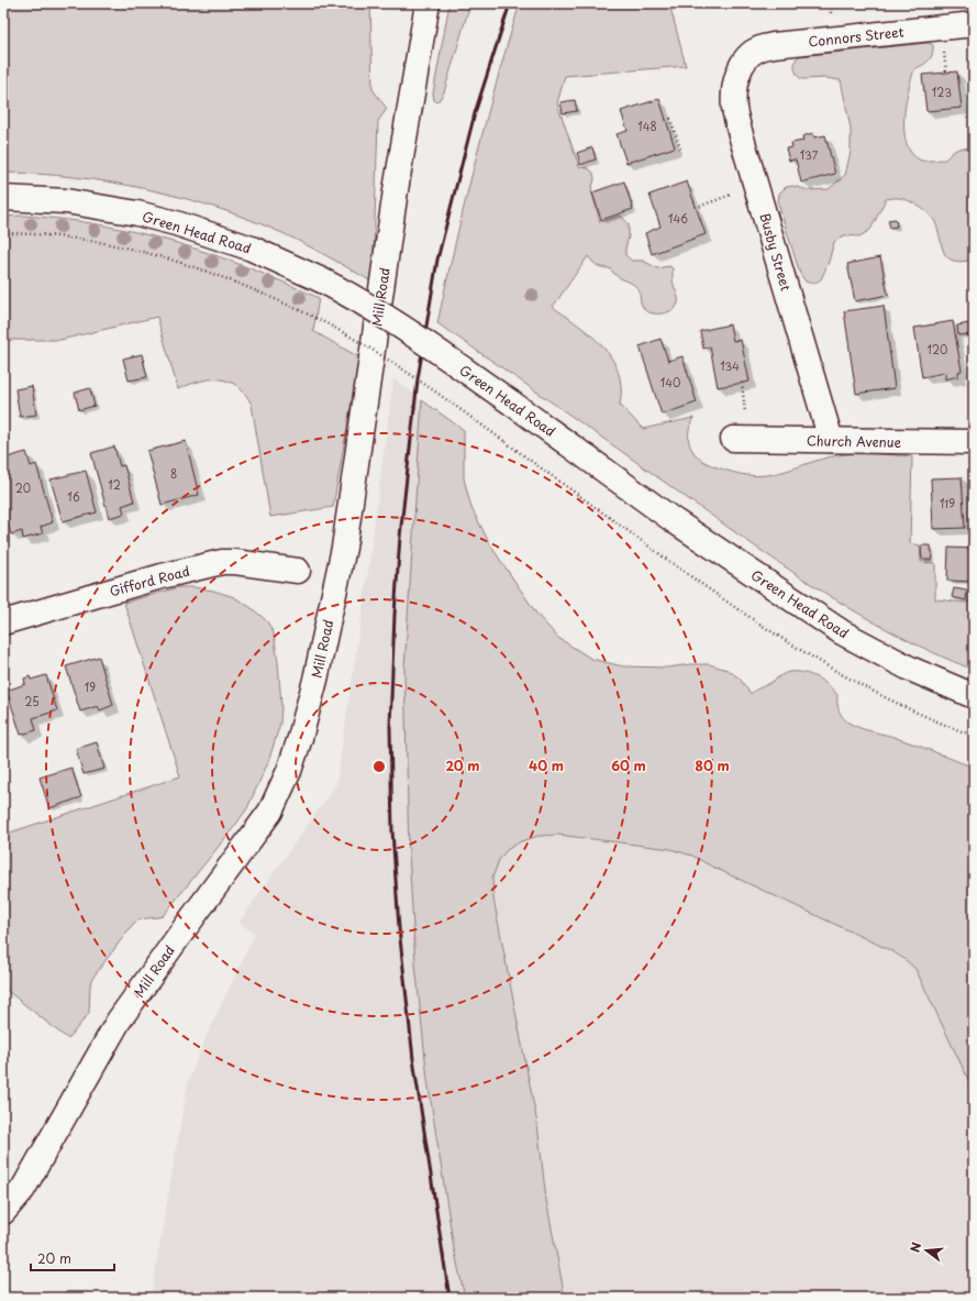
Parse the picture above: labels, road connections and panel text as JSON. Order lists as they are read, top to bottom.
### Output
{
  "streets": {
    "street": [
      "Connors Street",
      "Green Head Road",
      "Busby Street",
      "Mill Road",
      "Church Avenue",
      "Gifford Road"
    ]
  },
  "crossings": [
    ["Connors Street", "Busby Street"],
    ["Busby Street", "Church Avenue"]
  ],
  "house_numbers": [
    "123",
    "148",
    "137",
    "146",
    "120",
    "134",
    "140",
    "8",
    "12",
    "20",
    "16",
    "119",
    "19",
    "25"
  ],
  "scale_bar": "20 m",
  "north": "left",
  "rings": [
    "20 m",
    "40 m",
    "60 m",
    "80 m"
  ]
}
